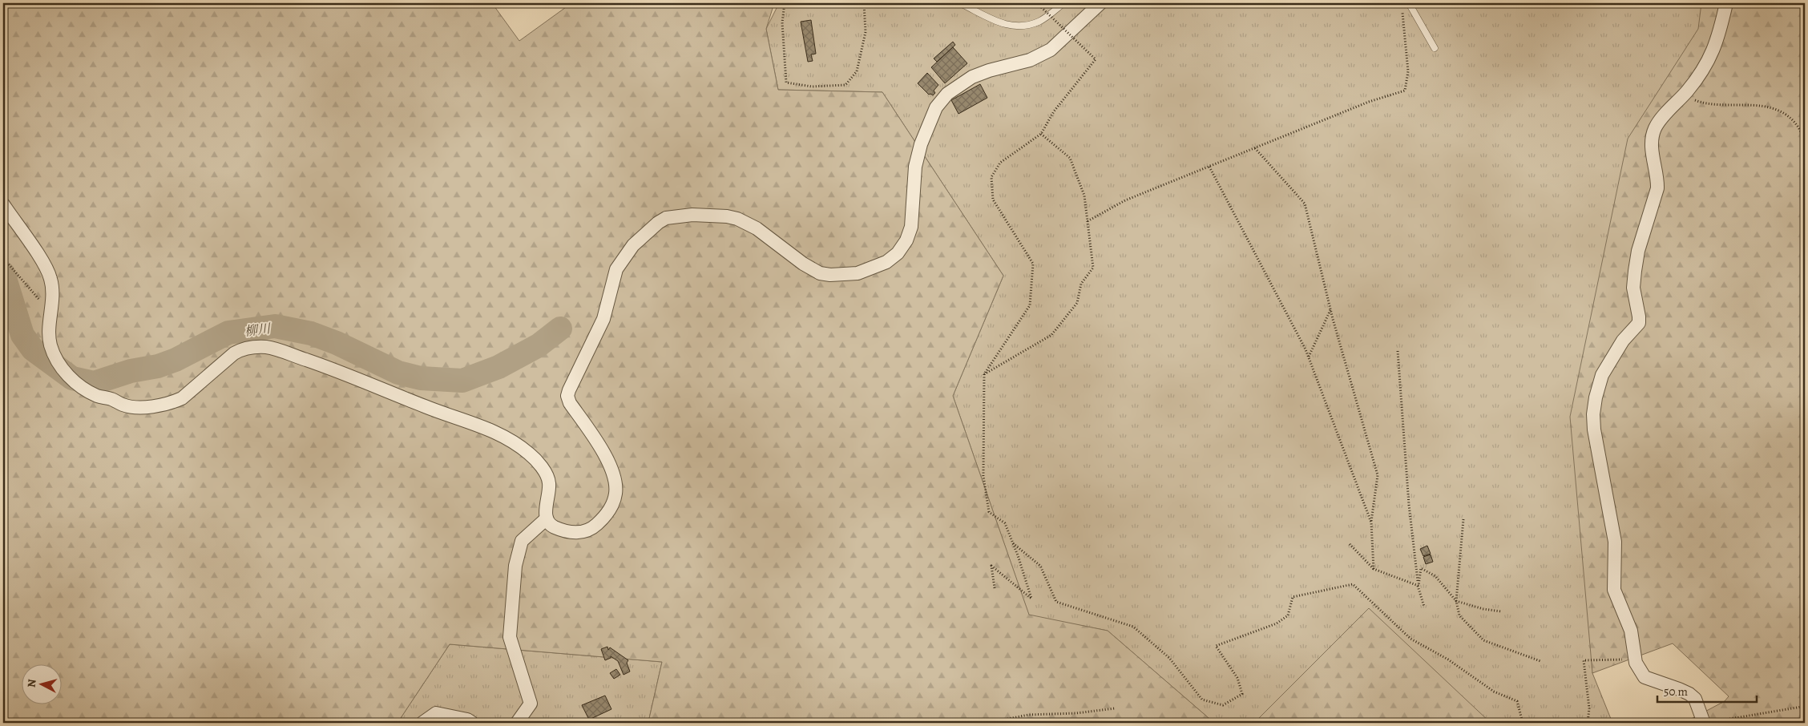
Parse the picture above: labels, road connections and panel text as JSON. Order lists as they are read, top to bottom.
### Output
{
  "water": ["柳川"],
  "scale_bar": "50 m",
  "north": "left"
}
